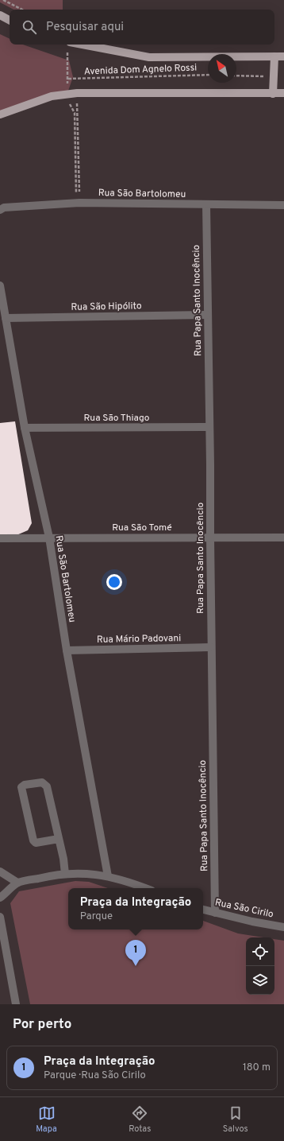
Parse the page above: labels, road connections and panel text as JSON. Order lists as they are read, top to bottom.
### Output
{
  "streets": {
    "street": [
      "Rua São Bartolomeu",
      "Rua Papa Santo Inocêncio",
      "Rua São Hipólito",
      "Rua São Thiago",
      "Rua São Tomé",
      "Rua Mário Padovani",
      "Rua São Cirilo"
    ],
    "path": ["Avenida Dom Agnelo Rossi"]
  },
  "crossings": [
    ["Rua São Bartolomeu", "Rua Papa Santo Inocêncio"],
    ["Rua São Bartolomeu", "Rua São Hipólito"],
    ["Rua São Bartolomeu", "Rua São Thiago"],
    ["Rua São Bartolomeu", "Rua São Tomé"],
    ["Rua São Bartolomeu", "Rua Mário Padovani"],
    ["Rua Papa Santo Inocêncio", "Rua São Hipólito"],
    ["Rua Papa Santo Inocêncio", "Rua São Thiago"],
    ["Rua Papa Santo Inocêncio", "Rua São Tomé"],
    ["Rua Papa Santo Inocêncio", "Rua Mário Padovani"],
    ["Rua Papa Santo Inocêncio", "Rua São Cirilo"]
  ],
  "north": "top left",
  "page": {
    "search": "Pesquisar aqui",
    "popup": ["Praça da Integração", "Parque"],
    "pins": "1",
    "heading": "Por perto",
    "list": [
      {
        "mark": "1",
        "name": "Praça da Integração",
        "note": "Parque · Rua São Cirilo",
        "value": "180 m"
      }
    ],
    "nav": ["Mapa", "Rotas", "Salvos"]
  }
}
